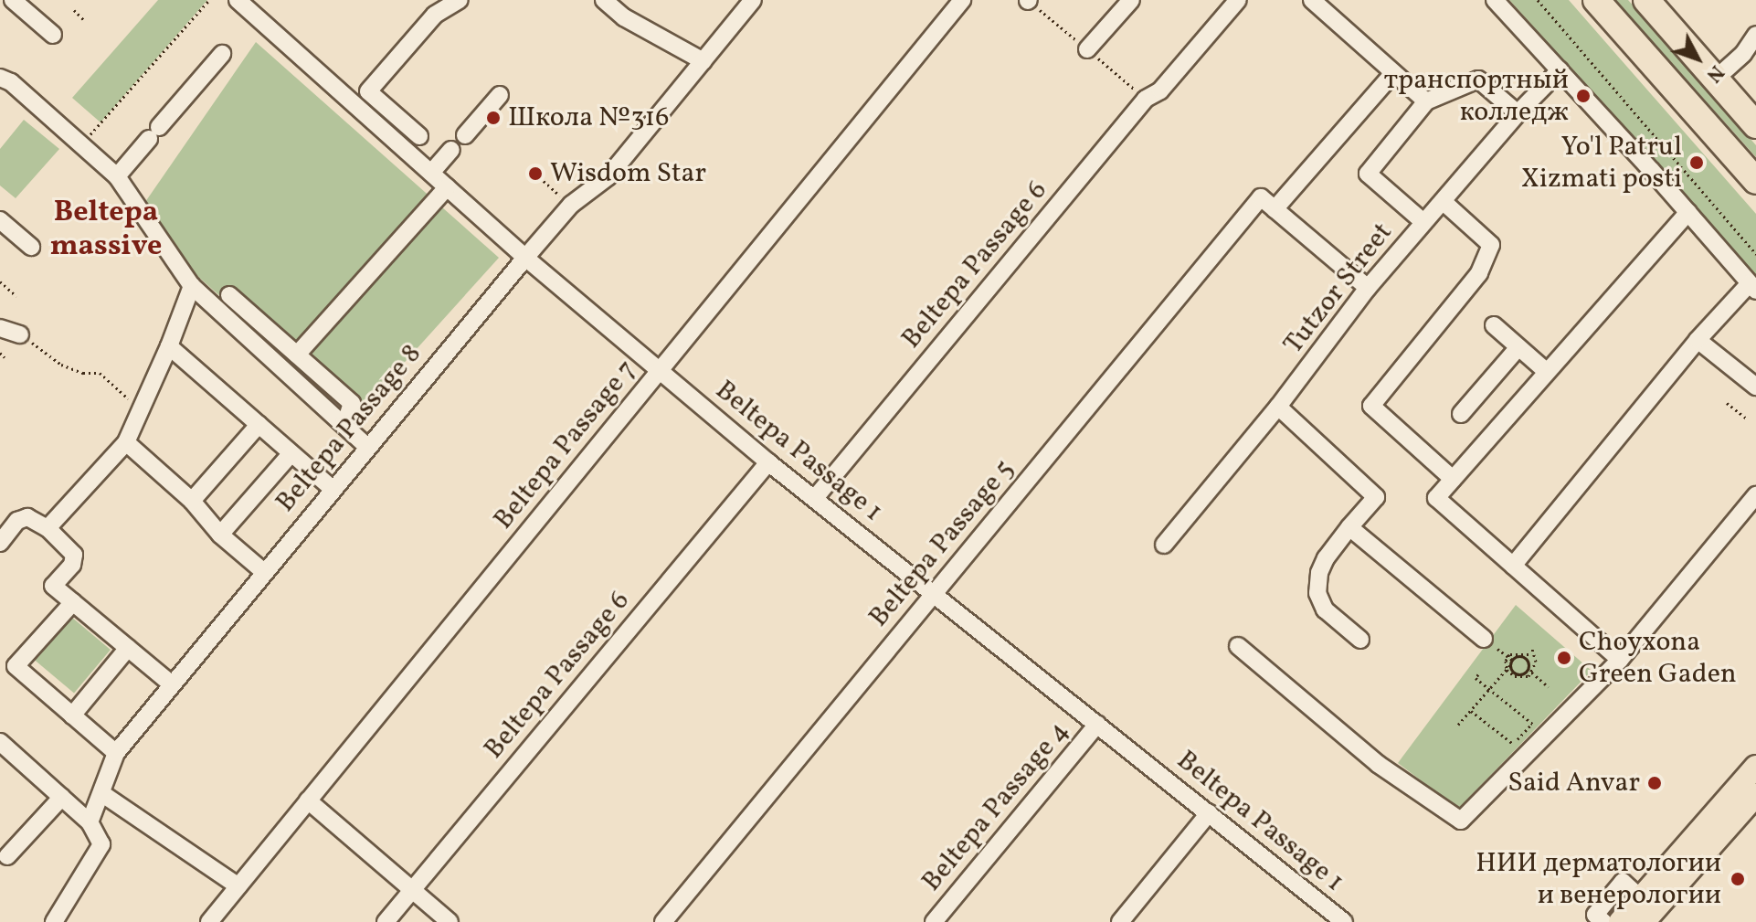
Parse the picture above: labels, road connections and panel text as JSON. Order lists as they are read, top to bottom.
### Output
{
  "streets": {
    "street": [
      "Beltepa Passage 6",
      "Tutzor Street",
      "Beltepa Passage 8",
      "Beltepa Passage 7",
      "Beltepa Passage 1",
      "Beltepa Passage 5",
      "Beltepa Passage 4"
    ]
  },
  "crossings": [
    ["Beltepa Passage 6", "Beltepa Passage 1"],
    ["Beltepa Passage 8", "Beltepa Passage 1"],
    ["Beltepa Passage 7", "Beltepa Passage 1"],
    ["Beltepa Passage 1", "Beltepa Passage 5"],
    ["Beltepa Passage 1", "Beltepa Passage 4"]
  ],
  "districts": ["Beltepa massive"],
  "places": [
    "транспортный колледж",
    "Школа №316",
    "Yo'l Patrul Xizmati posti",
    "Wisdom Star",
    "Choyxona Green Gaden",
    "Said Anvar",
    "НИИ дерматологии и венерологии"
  ],
  "north": "bottom right"
}
